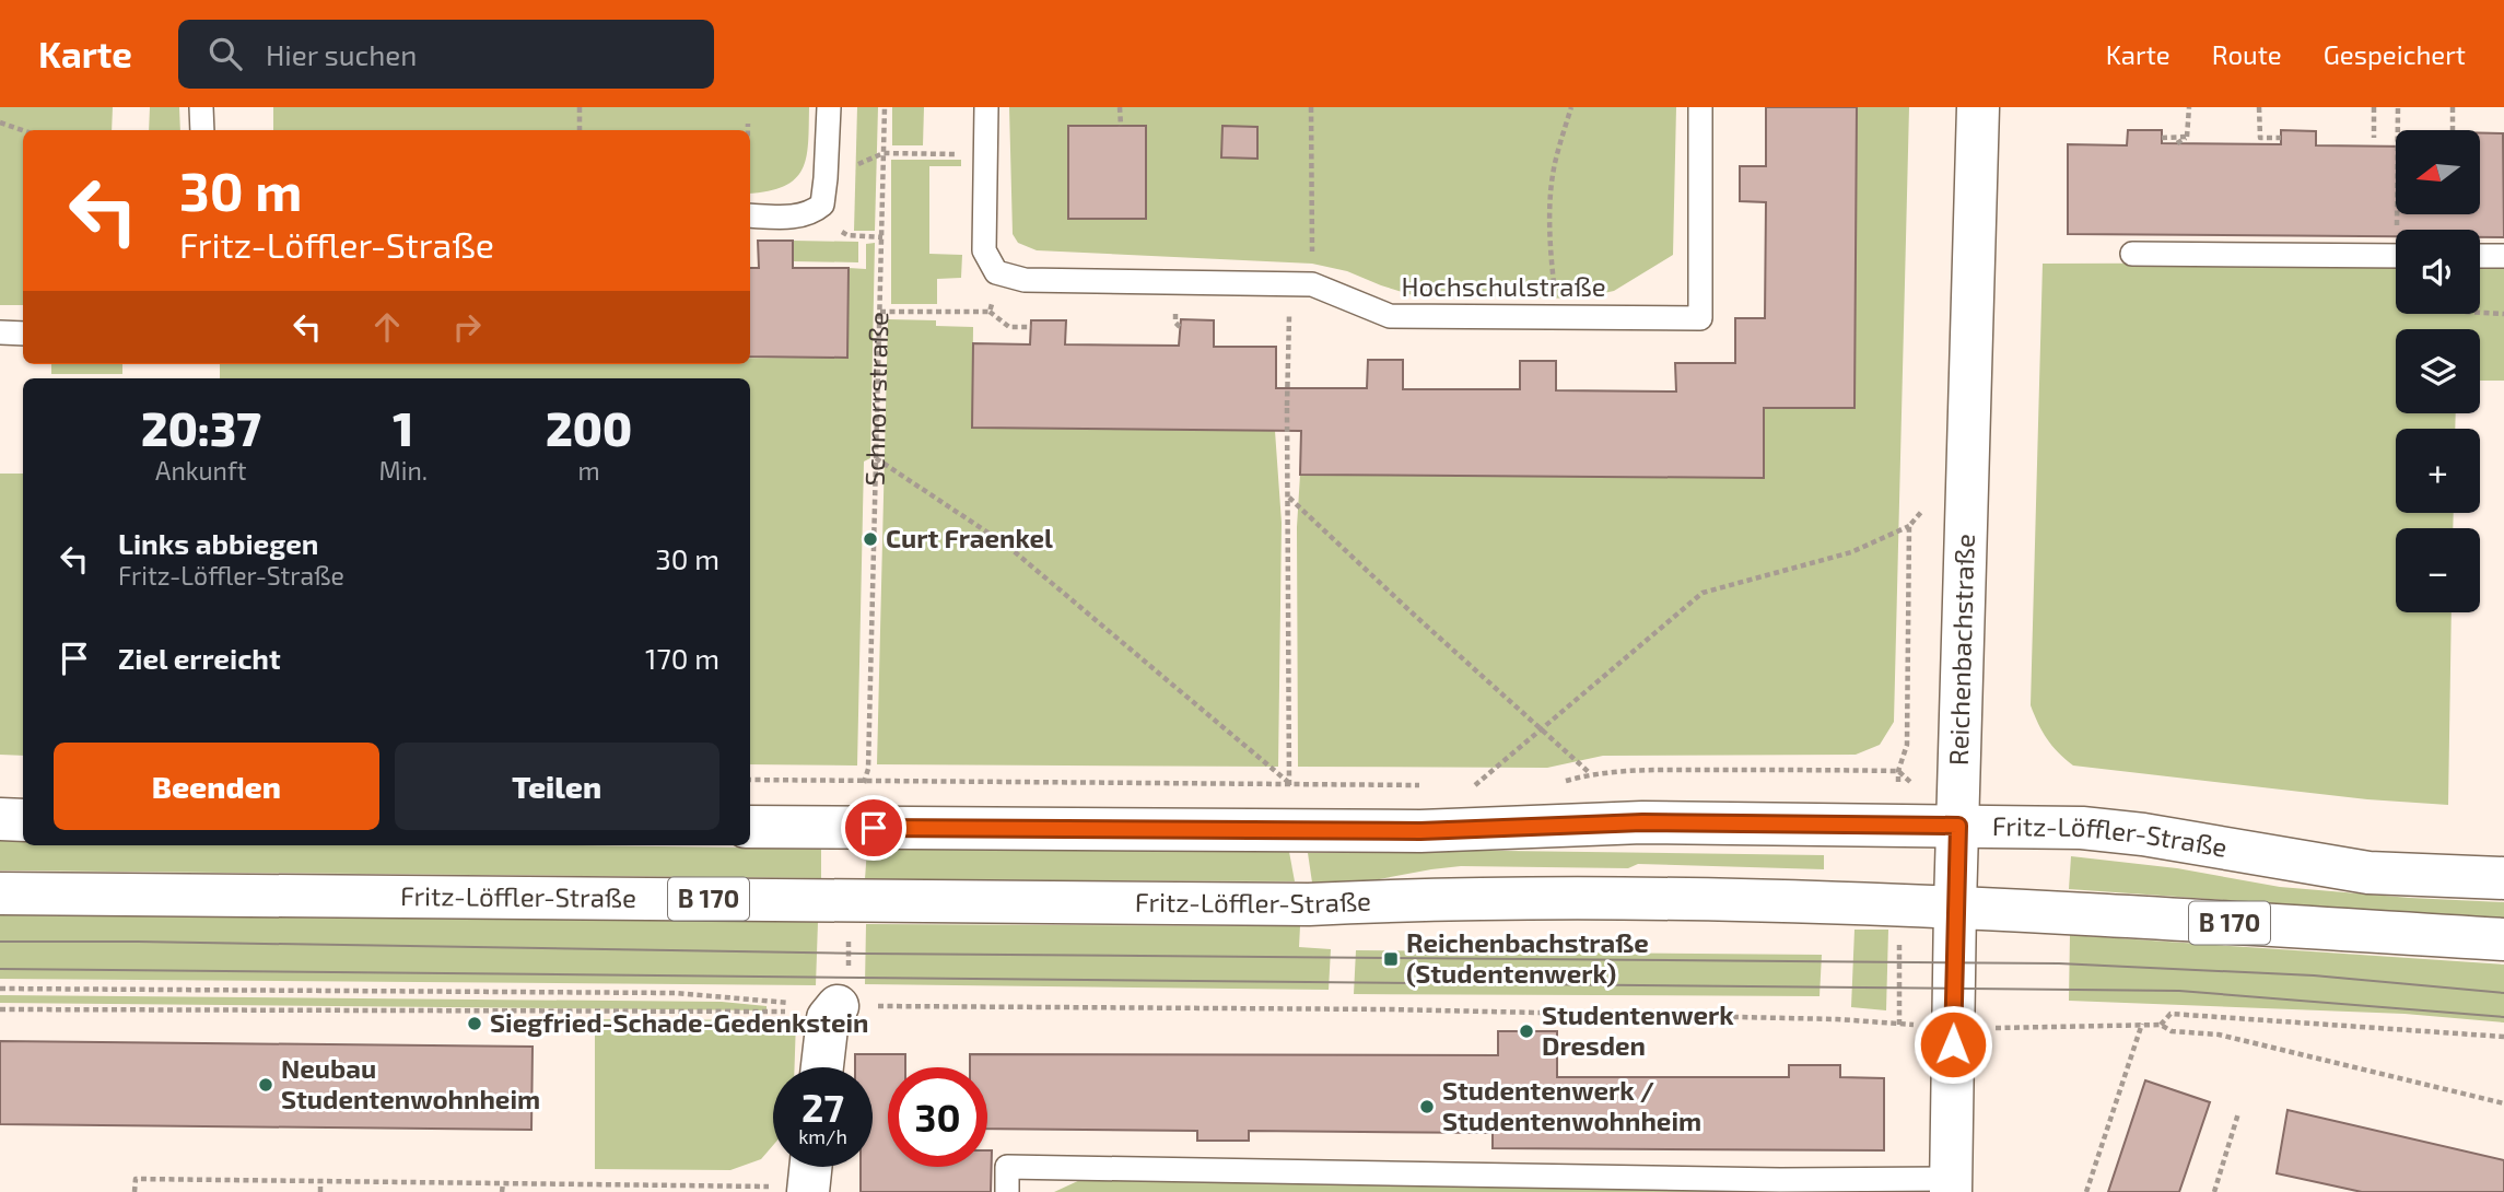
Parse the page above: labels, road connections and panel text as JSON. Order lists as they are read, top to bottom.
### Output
{
  "streets": {
    "main road": ["Reichenbachstraße", "Fritz-Löffler-Straße", "B 170"],
    "lane": ["Hochschulstraße"],
    "path": ["Schnorrstraße"]
  },
  "crossings": [
    ["Schnorrstraße", "Fritz-Löffler-Straße"],
    ["Reichenbachstraße", "Fritz-Löffler-Straße"]
  ],
  "places": {
    "other": [
      "Curt Fraenkel",
      "Siegfried-Schade-Gedenkstein",
      "Studentenwerk Dresden",
      "Neubau Studentenwohnheim",
      "Studentenwerk / Studentenwohnheim"
    ],
    "transit": ["Reichenbachstraße (Studentenwerk)"]
  },
  "north": "left",
  "page": {
    "header": "Karte",
    "search": "Hier suchen",
    "nav": ["Karte", "Route", "Gespeichert"],
    "map_buttons": ["+", "−"],
    "turn": ["30 m", "Fritz-Löffler-Straße"],
    "eta": [
      "20:37",
      "Ankunft",
      "1",
      "Min.",
      "200",
      "m"
    ],
    "list": [
      {
        "name": "Links abbiegen",
        "note": "Fritz-Löffler-Straße",
        "value": "30 m"
      },
      {
        "name": "Ziel erreicht",
        "value": "170 m"
      }
    ],
    "buttons": ["Beenden", "Teilen"],
    "speed": "27 km/h",
    "limit": "30"
  }
}
